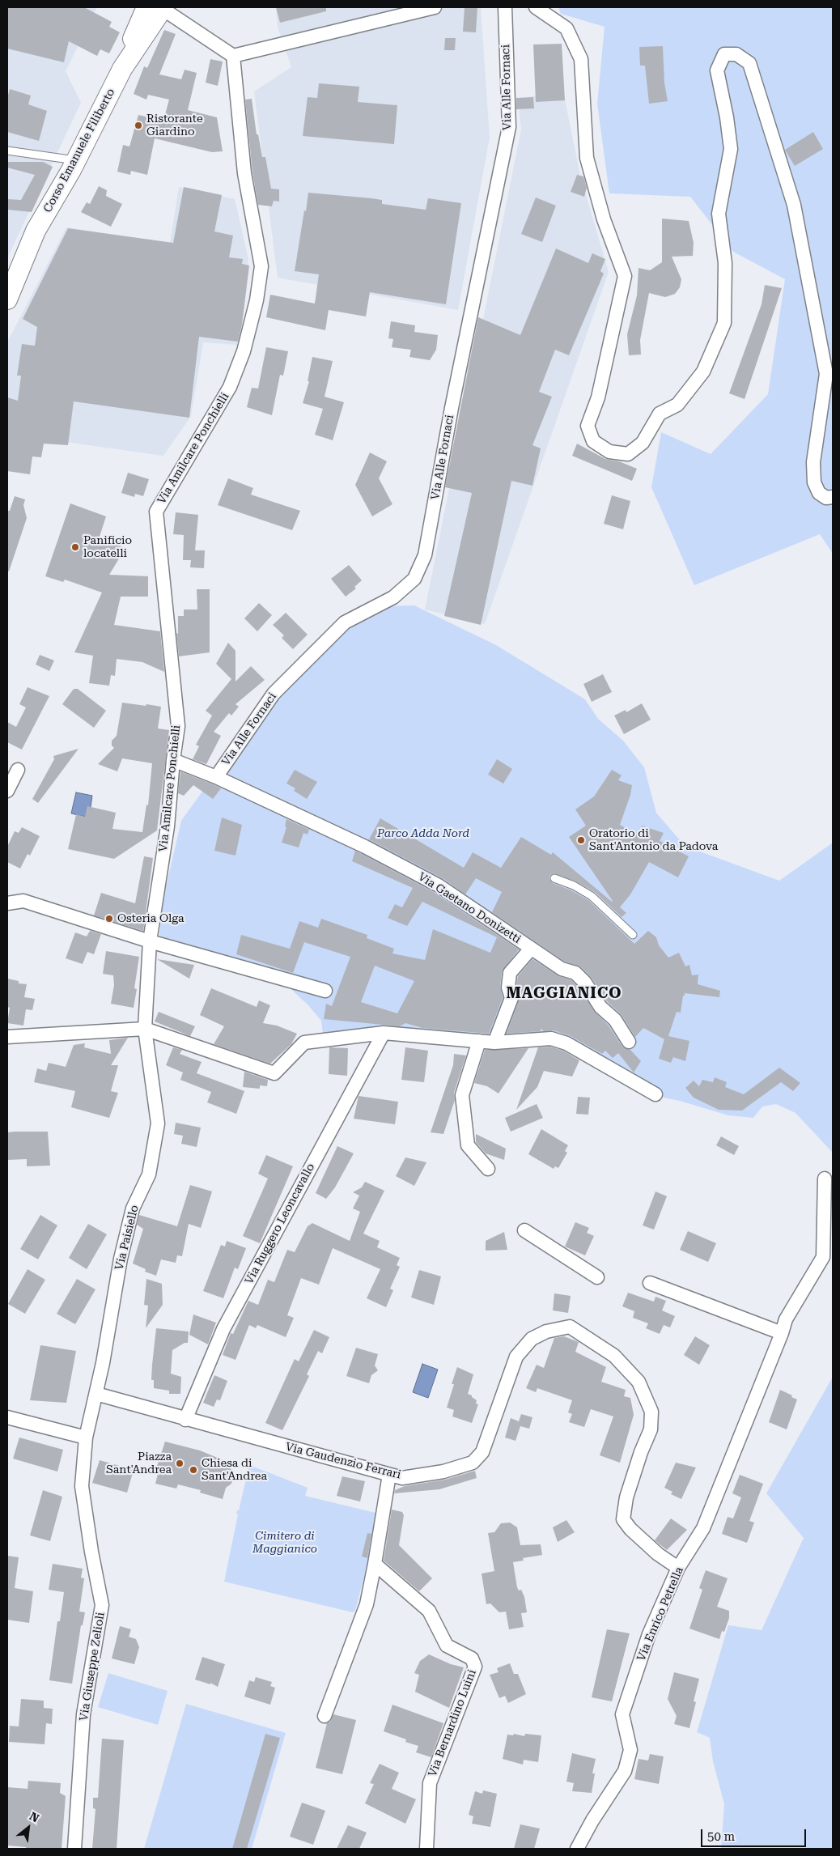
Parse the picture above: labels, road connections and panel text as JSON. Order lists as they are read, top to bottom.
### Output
{
  "streets": {
    "main road": ["Corso Emanuele Filiberto"],
    "street": [
      "Via Alle Fornaci",
      "Via Amilcare Ponchielli",
      "Via Gaetano Donizetti",
      "Via Ruggero Leoncavallo",
      "Via Paisiello",
      "Via Gaudenzio Ferrari",
      "Via Enrico Petrella",
      "Via Giuseppe Zelioli",
      "Via Bernardino Luini"
    ]
  },
  "crossings": [
    ["Via Alle Fornaci", "Via Amilcare Ponchielli"],
    ["Via Alle Fornaci", "Via Gaetano Donizetti"],
    ["Via Amilcare Ponchielli", "Via Paisiello"],
    ["Via Ruggero Leoncavallo", "Via Gaudenzio Ferrari"],
    ["Via Paisiello", "Via Gaudenzio Ferrari"],
    ["Via Paisiello", "Via Giuseppe Zelioli"],
    ["Via Gaudenzio Ferrari", "Via Enrico Petrella"]
  ],
  "districts": ["MAGGIANICO"],
  "parks": ["Parco Adda Nord", "Cimitero di Maggianico"],
  "places": [
    "Ristorante Giardino",
    "Panificio locatelli",
    "Oratorio di Sant'Antonio da Padova",
    "Osteria Olga",
    "Piazza Sant'Andrea",
    "Chiesa di Sant'Andrea"
  ],
  "scale_bar": "50 m",
  "north": "top right"
}
